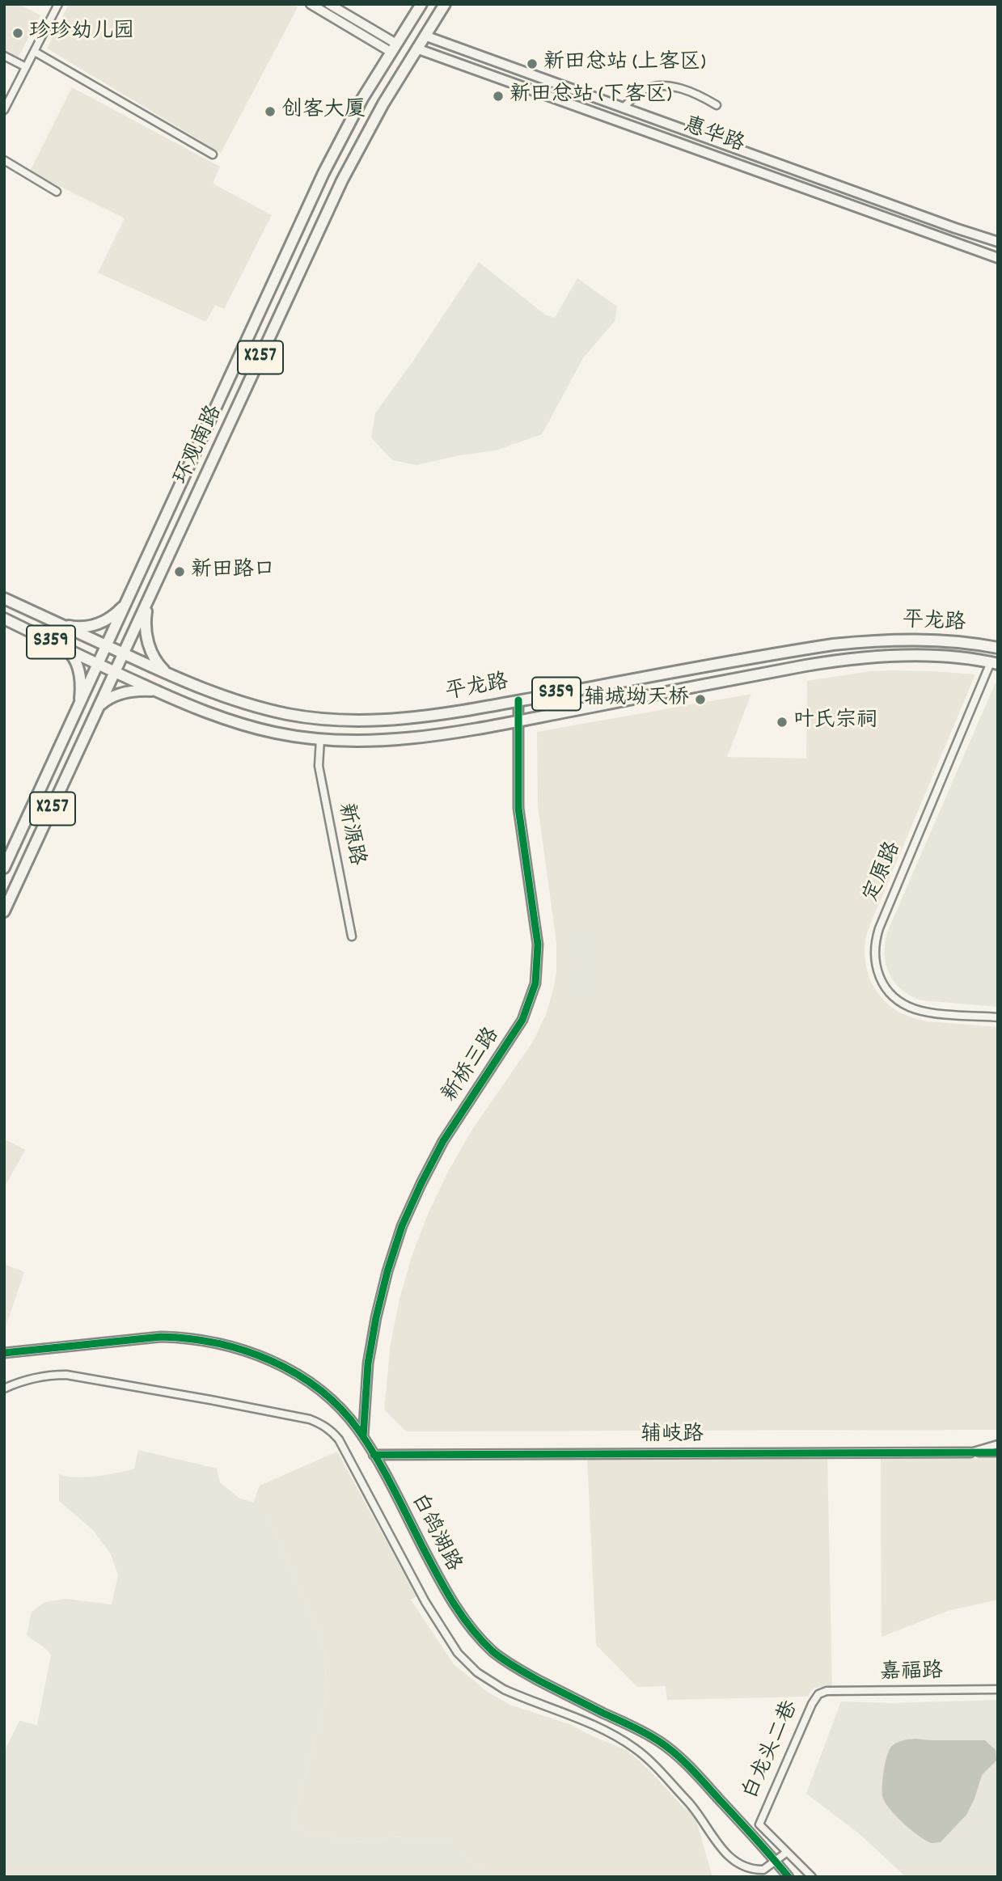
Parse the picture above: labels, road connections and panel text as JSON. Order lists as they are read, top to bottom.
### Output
{
  "streets": {
    "main road": [
      "惠华路",
      "X257",
      "环观南路",
      "平龙路",
      "S359"
    ],
    "street": [
      "新源路",
      "定原路",
      "新桥三路",
      "辅岐路",
      "白鸽湖路",
      "嘉福路",
      "白龙头二巷"
    ]
  },
  "crossings": [
    ["惠华路", "环观南路"],
    ["环观南路", "平龙路"],
    ["环观南路", "S359"],
    ["平龙路", "S359"],
    ["平龙路", "新源路"],
    ["平龙路", "定原路"],
    ["平龙路", "新桥三路"],
    ["新桥三路", "白鸽湖路"],
    ["辅岐路", "白鸽湖路"],
    ["嘉福路", "白龙头二巷"]
  ],
  "places": [
    "珍珍幼儿园",
    "新田总站 (上客区)",
    "新田总站 (下客区)",
    "创客大厦",
    "新田路口",
    "辅城坳天桥",
    "叶氏宗祠"
  ]
}
